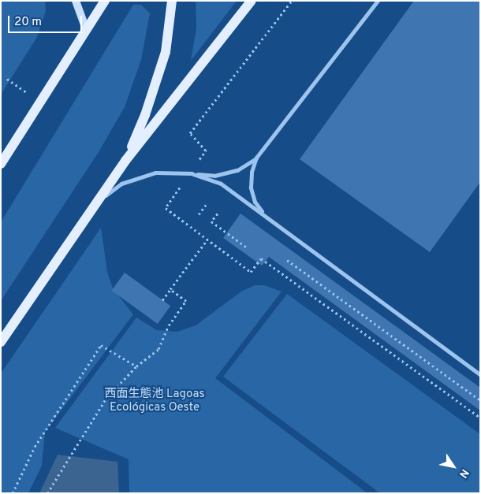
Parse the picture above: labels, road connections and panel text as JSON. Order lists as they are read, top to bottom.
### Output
{
  "parks": ["西面生態池 Lagoas Ecológicas Oeste"],
  "scale_bar": "20 m",
  "north": "bottom right"
}
